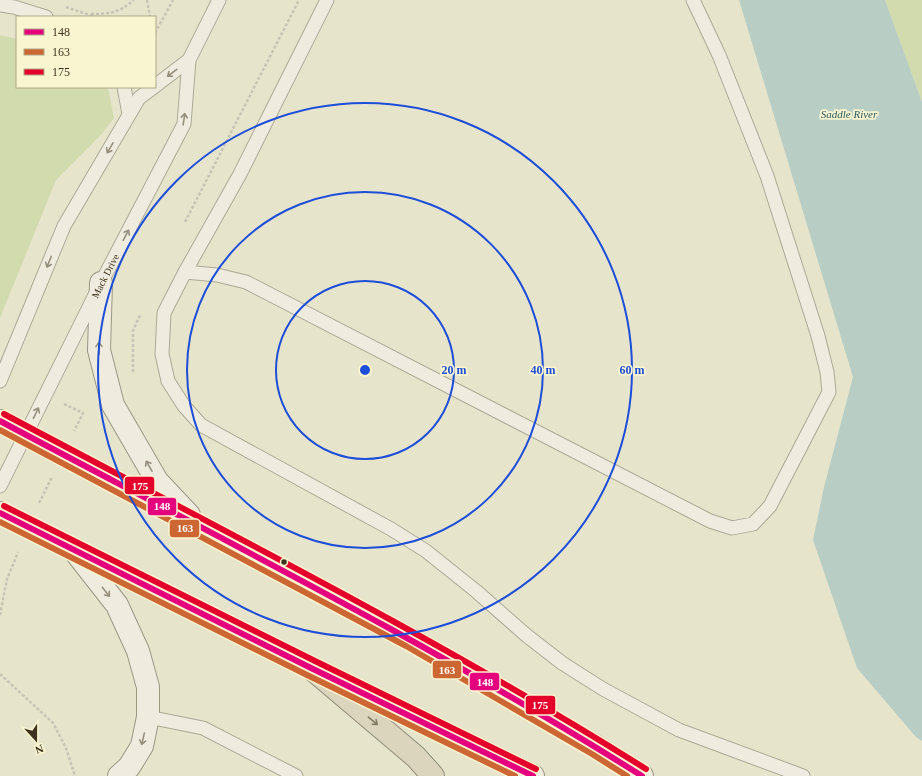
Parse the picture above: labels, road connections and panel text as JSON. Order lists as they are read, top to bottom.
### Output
{
  "streets": {
    "lane": ["Mack Drive"]
  },
  "water": ["Saddle River"],
  "lines": ["transit line 175", "transit line 148", "transit line 163"],
  "legend": ["148", "163", "175"],
  "north": "bottom",
  "rings": ["20 m", "40 m", "60 m"]
}
